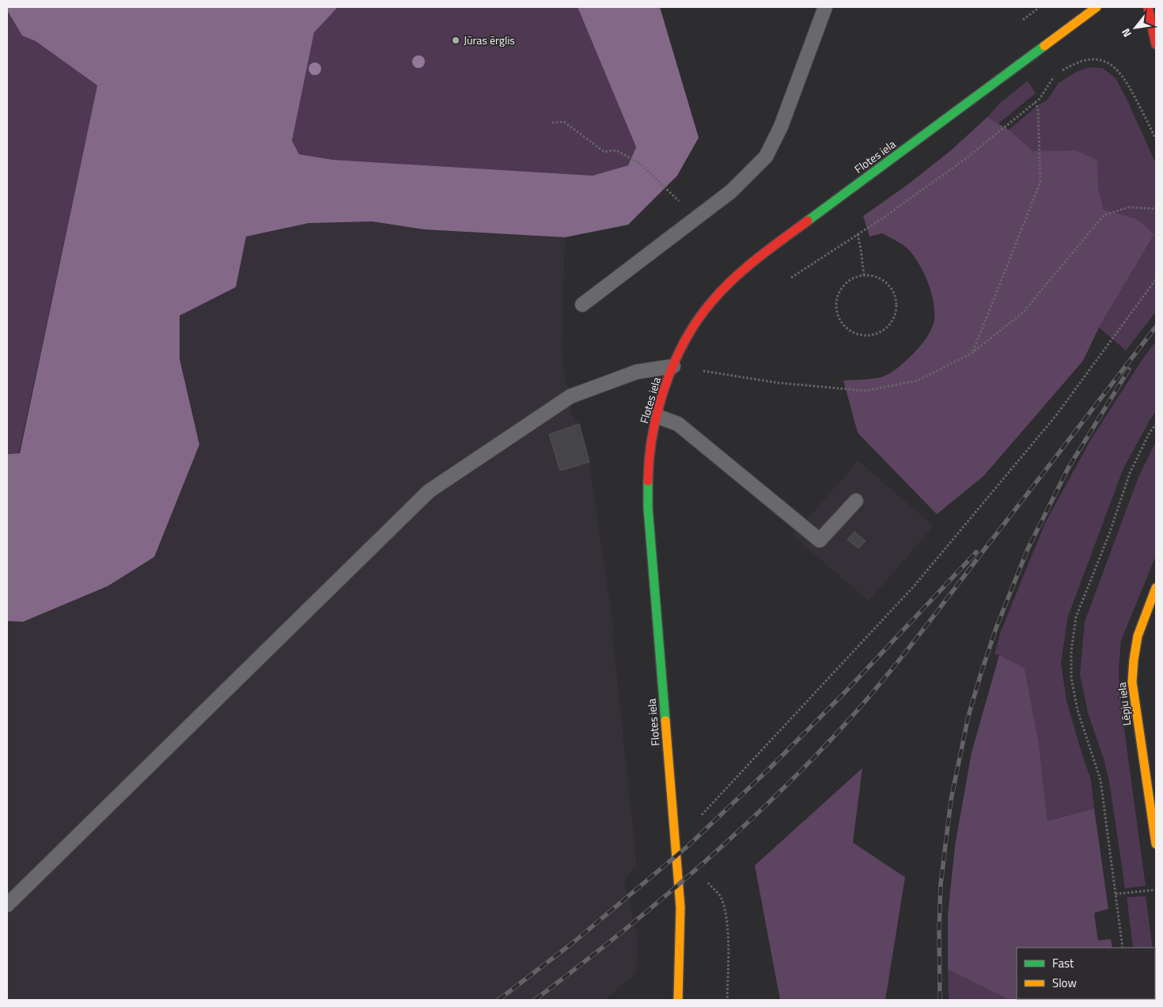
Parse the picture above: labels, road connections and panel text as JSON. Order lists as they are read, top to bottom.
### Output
{
  "streets": {
    "street": ["Flotes iela", "Lēpju iela"]
  },
  "places": ["Jūras ērglis"],
  "legend": ["Fast", "Slow"],
  "north": "bottom left"
}
